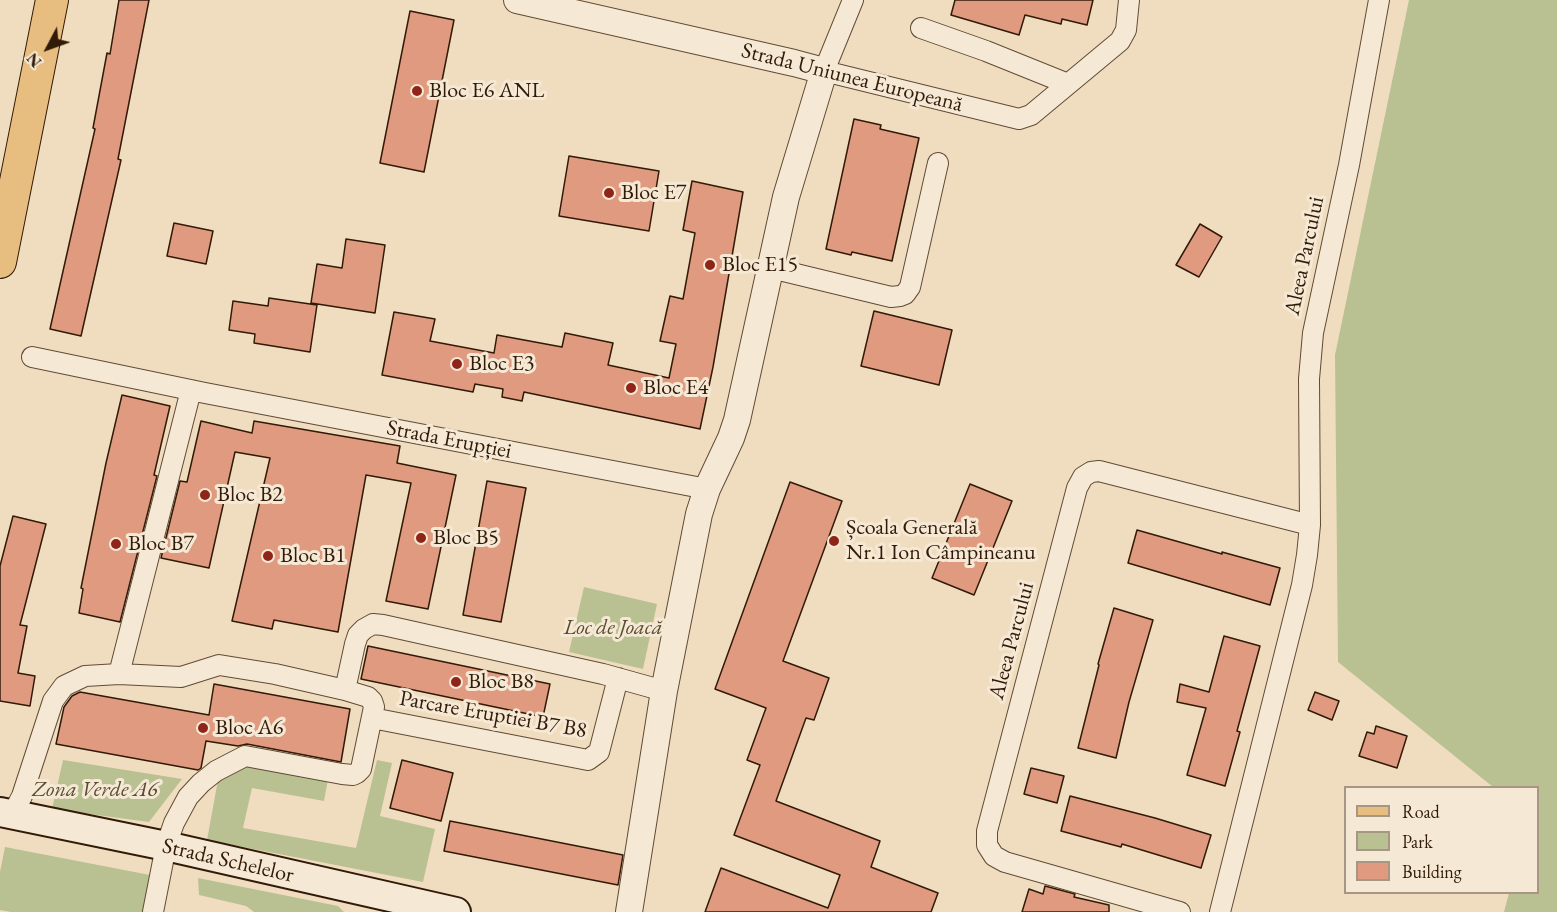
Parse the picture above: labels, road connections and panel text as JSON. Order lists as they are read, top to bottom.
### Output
{
  "streets": {
    "main road": ["Strada Schelelor"],
    "street": [
      "Strada Uniunea Europeană",
      "Aleea Parcului",
      "Strada Erupției",
      "Parcare Eruptiei B7 B8"
    ]
  },
  "parks": ["Loc de Joacă", "Zona Verde A6"],
  "places": [
    "Bloc E6 ANL",
    "Bloc E7",
    "Bloc E15",
    "Bloc E3",
    "Bloc E4",
    "Bloc B2",
    "Bloc B5",
    "Școala Generală Nr.1 Ion Câmpineanu",
    "Bloc B7",
    "Bloc B1",
    "Bloc B8",
    "Bloc A6"
  ],
  "legend": ["Road", "Park", "Building"],
  "north": "bottom left"
}
